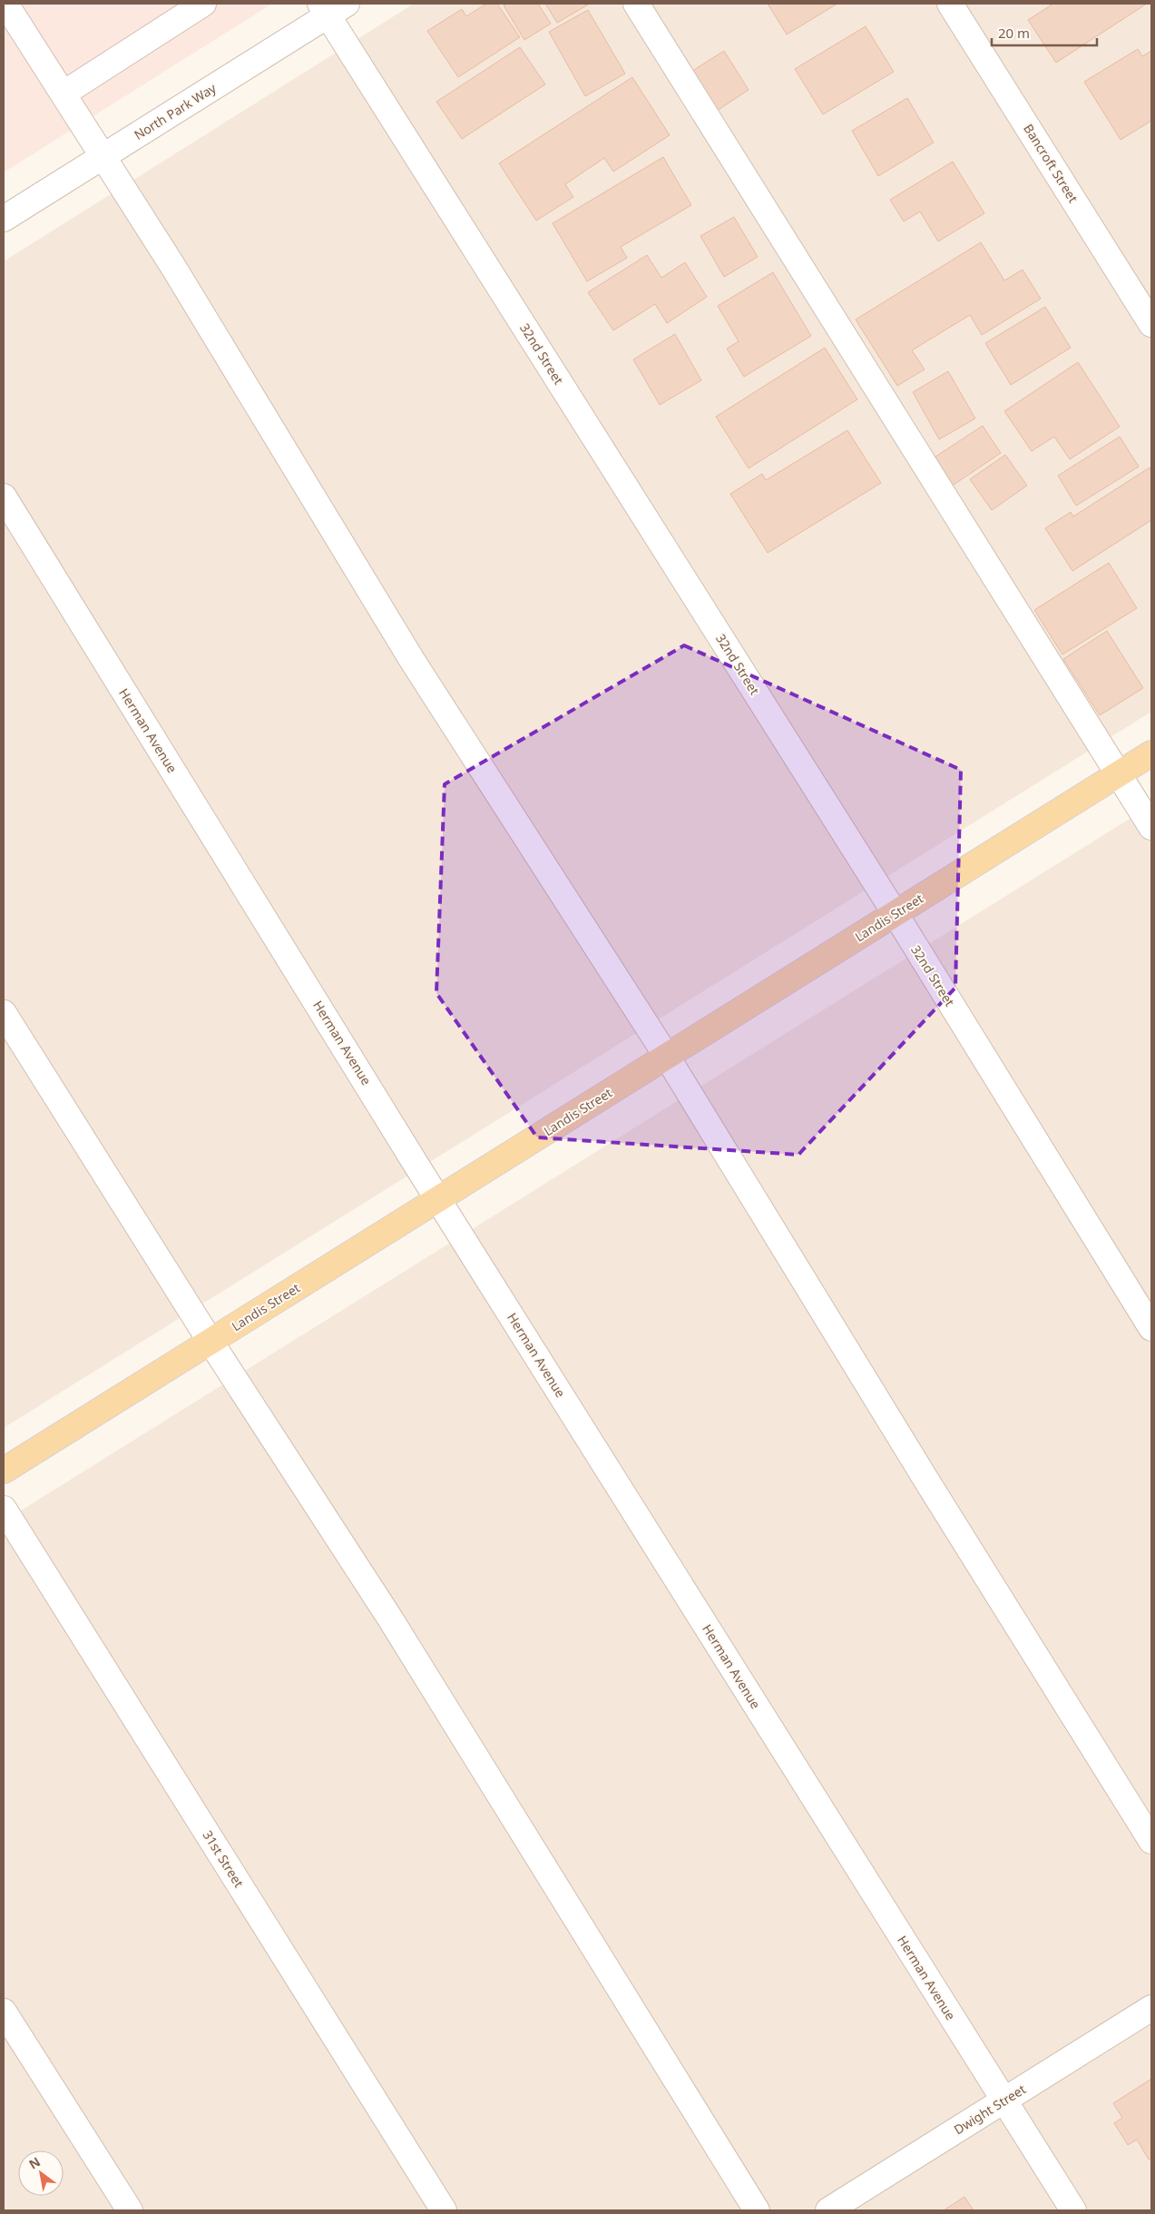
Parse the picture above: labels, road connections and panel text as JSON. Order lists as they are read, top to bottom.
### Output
{
  "streets": {
    "main road": ["Landis Street"],
    "street": [
      "North Park Way",
      "Bancroft Street",
      "32nd Street",
      "Herman Avenue",
      "31st Street",
      "Dwight Street"
    ]
  },
  "crossings": [
    ["North Park Way", "32nd Street"],
    ["32nd Street", "Landis Street"],
    ["Herman Avenue", "Landis Street"],
    ["Herman Avenue", "Dwight Street"]
  ],
  "scale_bar": "20 m",
  "north": "top left"
}
